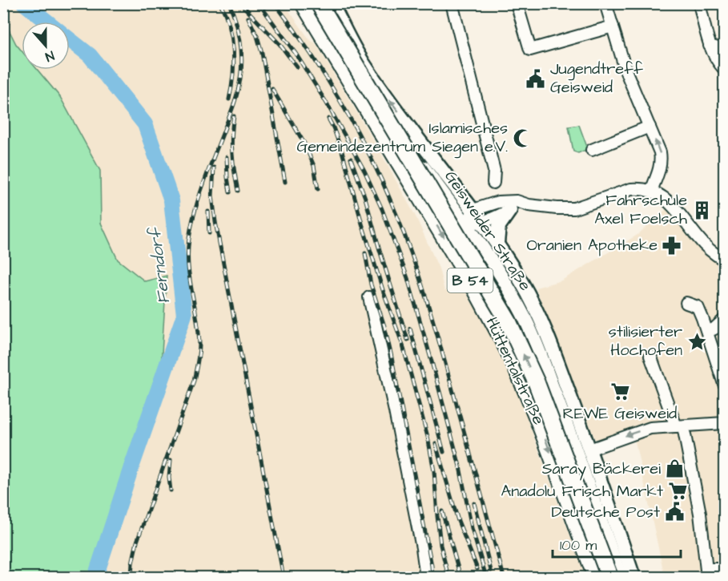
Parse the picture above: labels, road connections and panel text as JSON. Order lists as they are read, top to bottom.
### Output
{
  "streets": {
    "highway": ["B 54", "Hüttentalstraße"],
    "main road": ["Geisweider Straße"]
  },
  "crossings": [
    ["Geisweider Straße", "Hüttentalstraße"]
  ],
  "water": ["Ferndorf"],
  "places": {
    "public building": ["Jugendtreff Geisweid", "Deutsche Post"],
    "mosque": ["Islamisches Gemeindezentrum Siegen e.V."],
    "building": ["Fahrschule Axel Foelsch"],
    "pharmacy": ["Oranien Apotheke"],
    "place": ["stilisierter Hochofen"],
    "supermarket": ["REWE Geisweid", "Anadolu Frisch Markt"],
    "shop": ["Saray Bäckerei"]
  },
  "scale_bar": "100 m",
  "north": "bottom"
}
